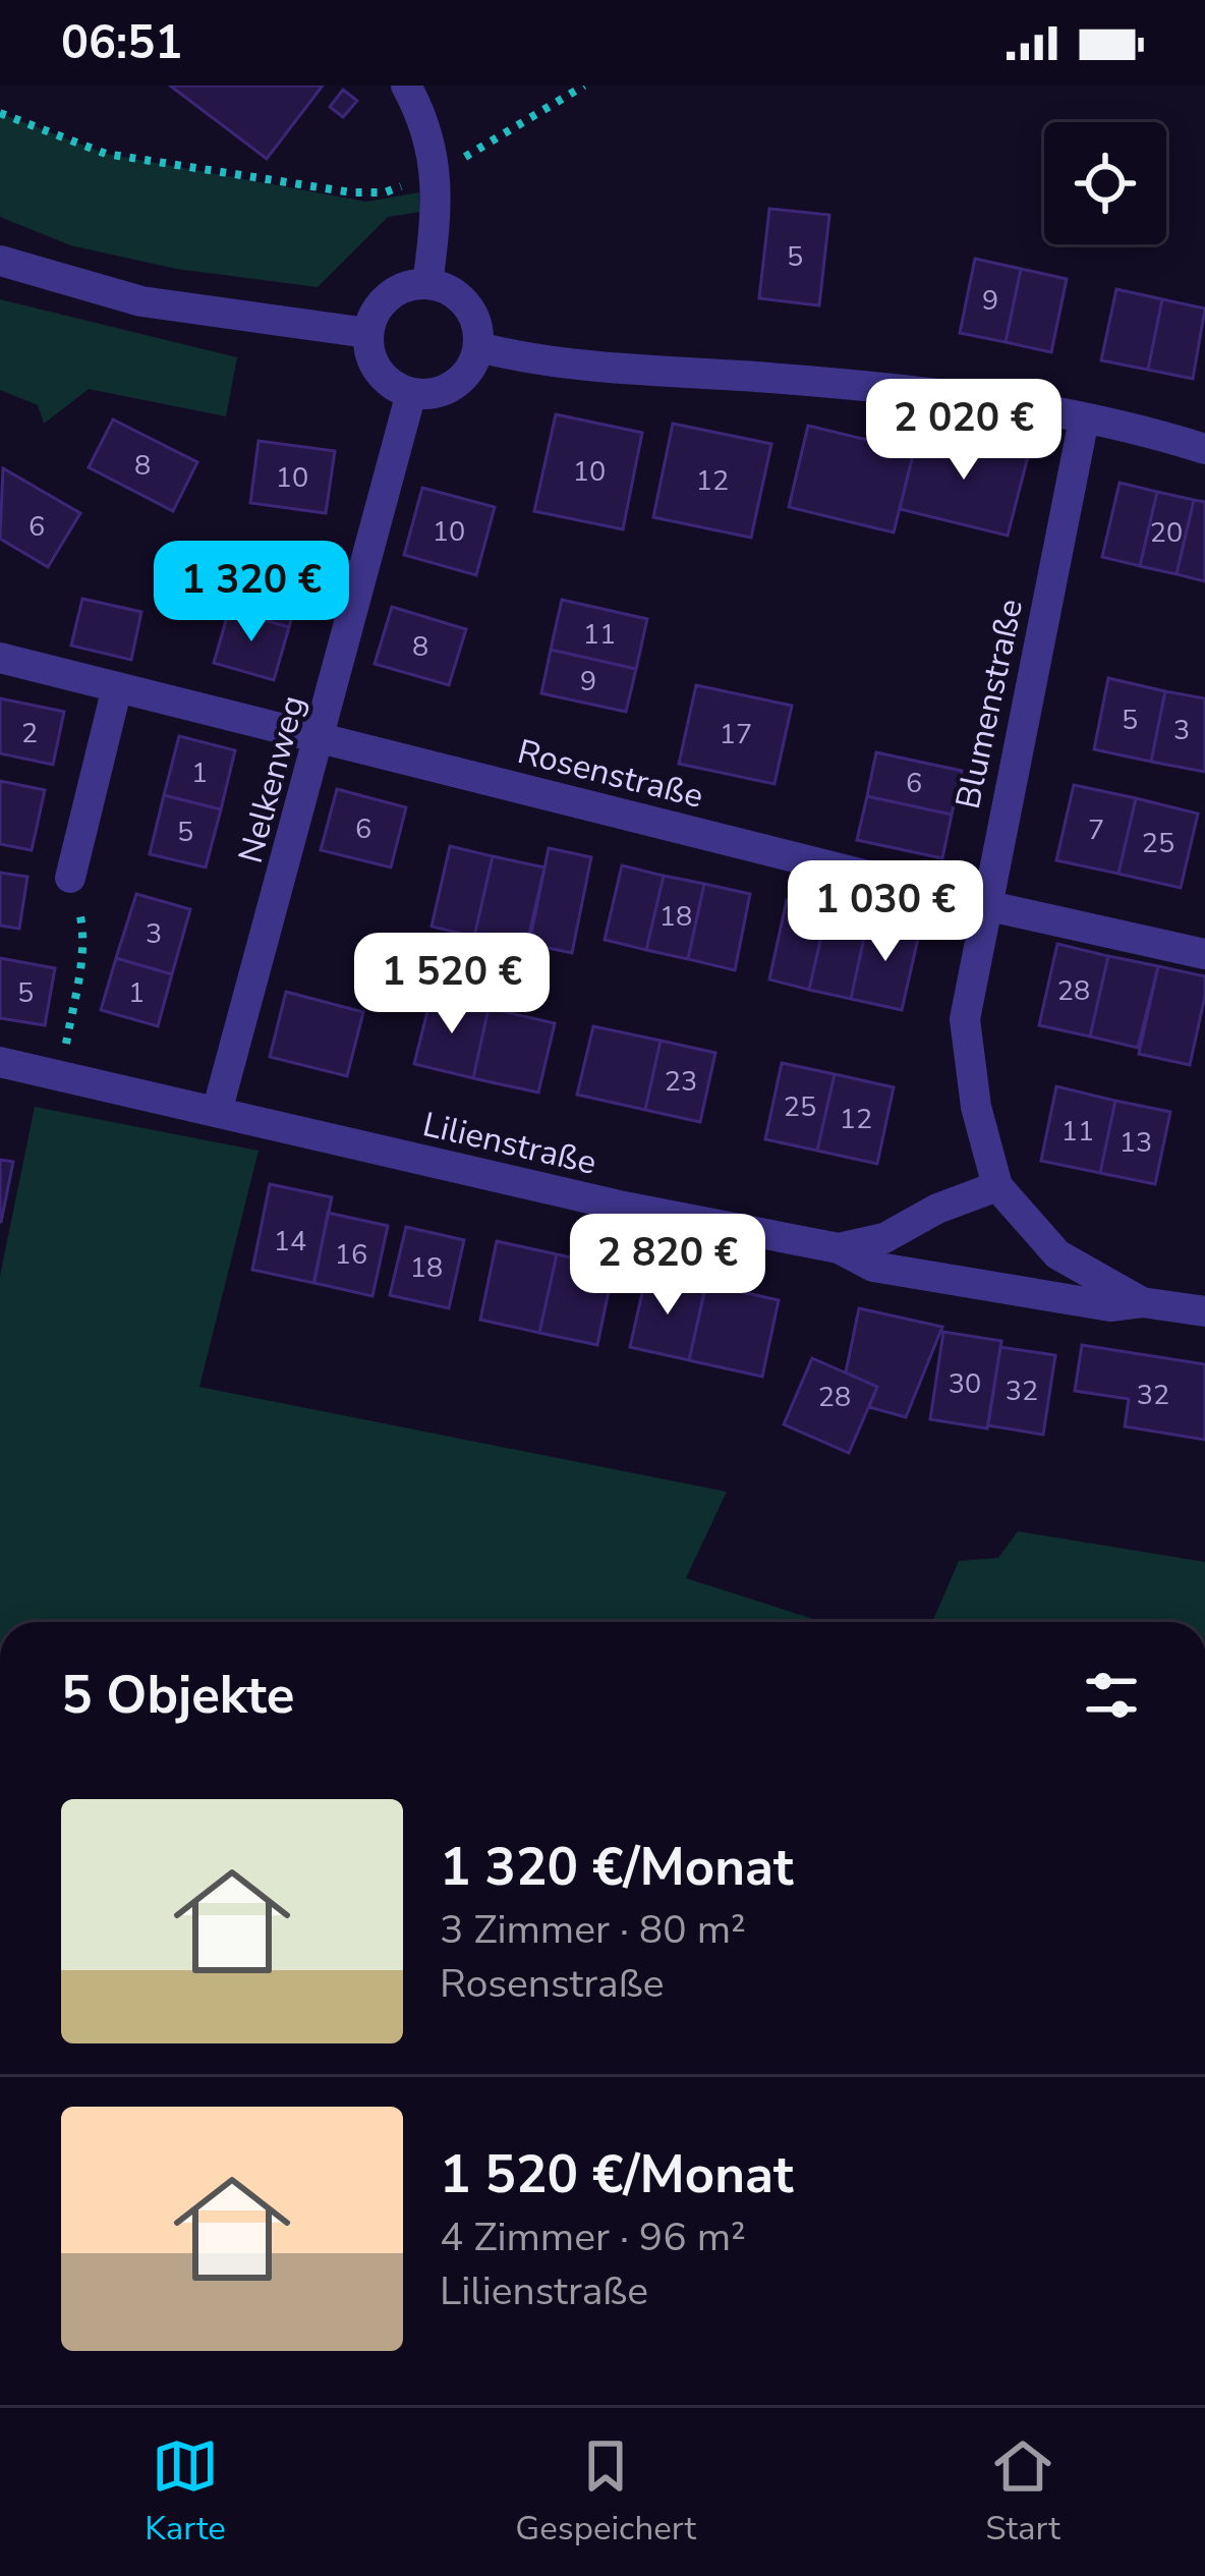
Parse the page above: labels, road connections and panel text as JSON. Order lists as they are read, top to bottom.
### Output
{
  "streets": {
    "street": [
      "Blumenstraße",
      "Rosenstraße",
      "Nelkenweg",
      "Lilienstraße"
    ]
  },
  "crossings": [
    ["Blumenstraße", "Rosenstraße"],
    ["Blumenstraße", "Lilienstraße"],
    ["Rosenstraße", "Nelkenweg"],
    ["Nelkenweg", "Lilienstraße"]
  ],
  "house_numbers": [
    "5",
    "9",
    "8",
    "10",
    "10",
    "12",
    "6",
    "10",
    "20",
    "11",
    "8",
    "9",
    "5",
    "3",
    "2",
    "17",
    "1",
    "6",
    "6",
    "7",
    "5",
    "25",
    "18",
    "3",
    "28",
    "5",
    "1",
    "23",
    "25",
    "12",
    "11",
    "13",
    "14",
    "16",
    "18",
    "30",
    "32",
    "32",
    "28"
  ],
  "page": {
    "status": "06:51",
    "price": [
      "2 020 €",
      "1 320 €",
      "1 030 €",
      "1 520 €",
      "2 820 €"
    ],
    "heading": "5 Objekte",
    "list": [
      {
        "name": "1 320 €/Monat",
        "note": "3 Zimmer · 80 m² · Rosenstraße"
      },
      {
        "name": "1 520 €/Monat",
        "note": "4 Zimmer · 96 m² · Lilienstraße"
      }
    ],
    "tabs": ["Karte", "Gespeichert", "Start"]
  }
}
